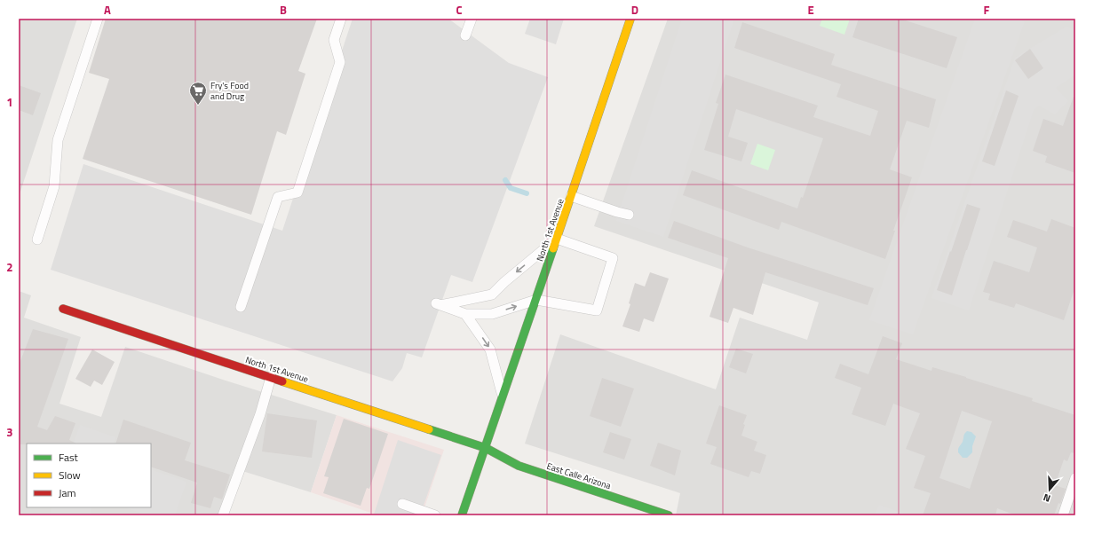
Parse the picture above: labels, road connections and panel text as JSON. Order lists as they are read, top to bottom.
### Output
{
  "streets": {
    "street": ["North 1st Avenue", "East Calle Arizona"]
  },
  "crossings": [
    ["North 1st Avenue", "East Calle Arizona"]
  ],
  "places": {
    "supermarket": ["Fry's Food and Drug"]
  },
  "legend": ["Fast", "Slow", "Jam"],
  "north": "bottom",
  "grid": {
    "columns": [
      "A",
      "B",
      "C",
      "D",
      "E",
      "F"
    ],
    "rows": ["1", "2", "3"]
  }
}
